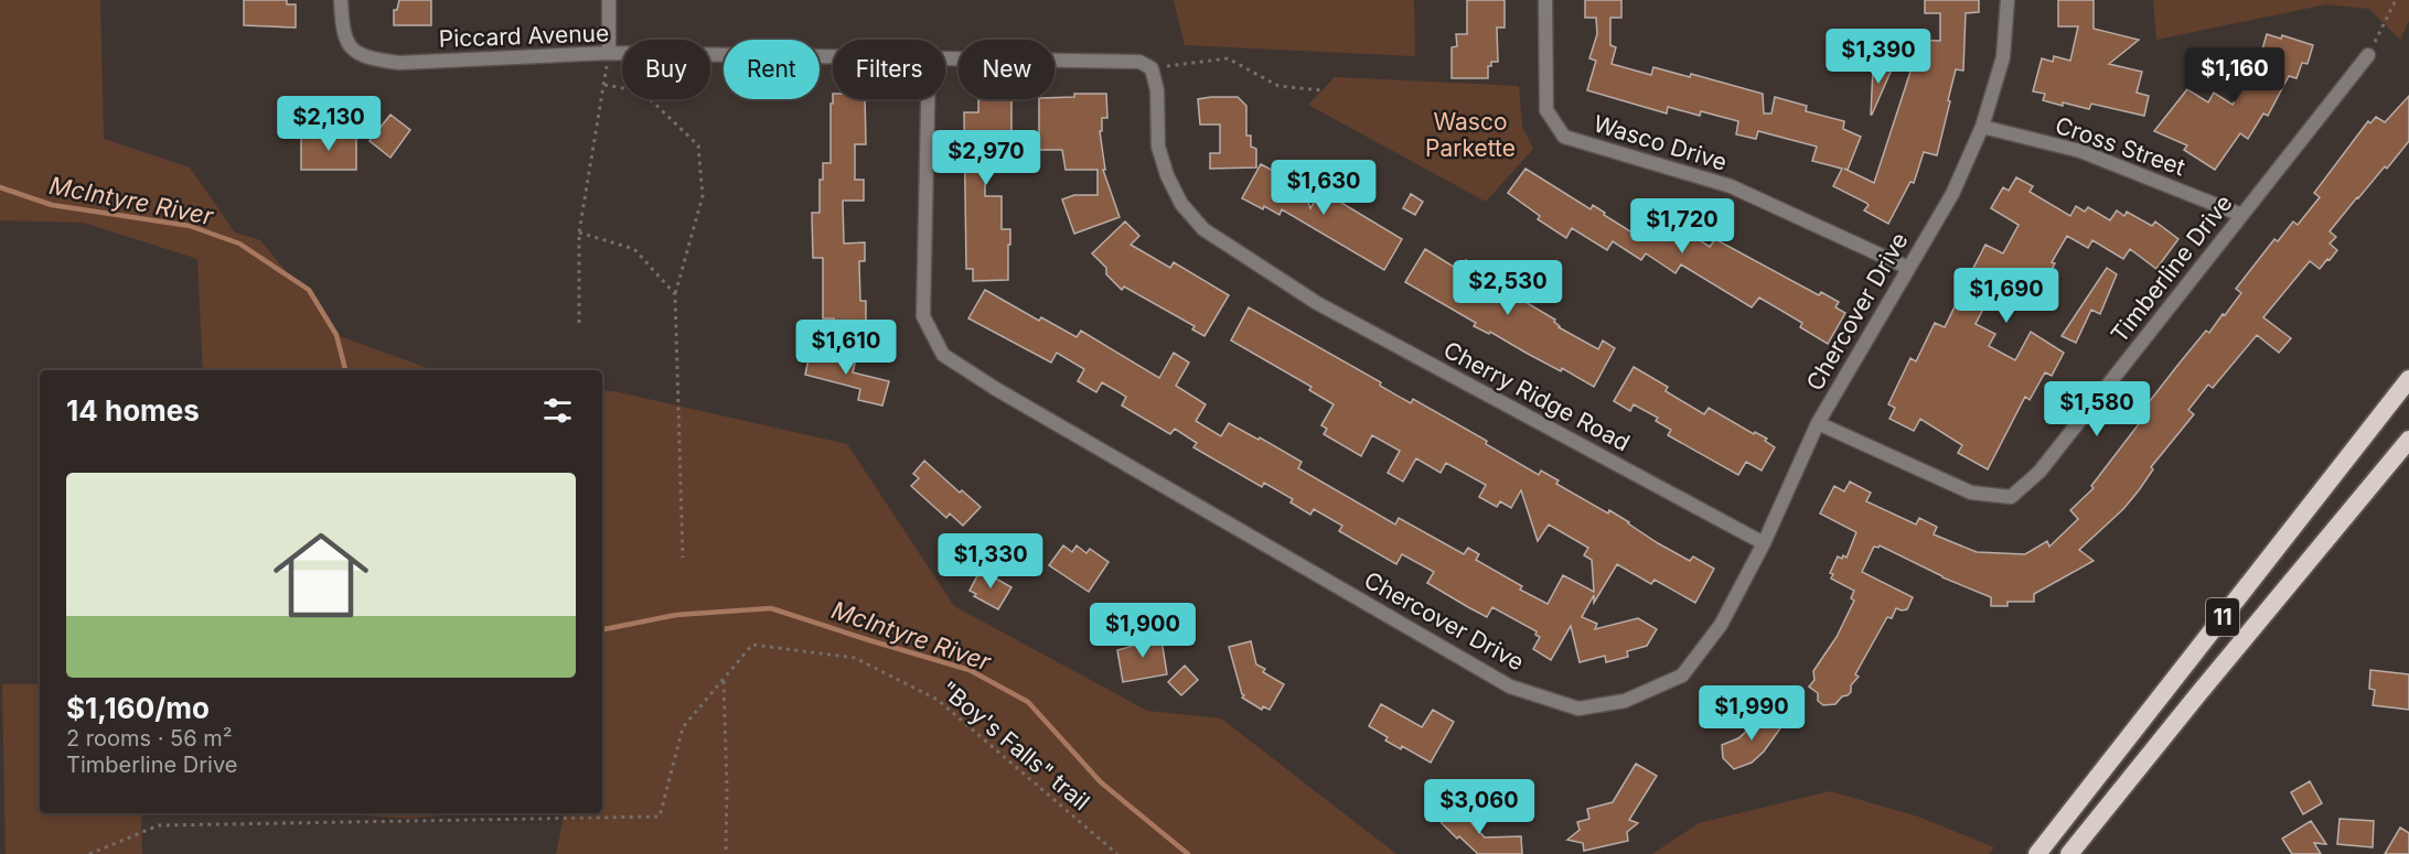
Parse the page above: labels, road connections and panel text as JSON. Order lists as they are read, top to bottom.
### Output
{
  "streets": {
    "highway": ["11"],
    "street": [
      "Piccard Avenue",
      "Wasco Drive",
      "Cross Street",
      "Timberline Drive",
      "Chercover Drive",
      "Cherry Ridge Road"
    ],
    "path": ["\"Boy's Falls\" trail"]
  },
  "crossings": [
    ["Piccard Avenue", "Cherry Ridge Road"],
    ["Wasco Drive", "Chercover Drive"],
    ["Cross Street", "Timberline Drive"],
    ["Cross Street", "Chercover Drive"],
    ["Timberline Drive", "Chercover Drive"],
    ["Chercover Drive", "Cherry Ridge Road"]
  ],
  "water": ["McIntyre River"],
  "parks": ["Wasco Parkette"],
  "page": {
    "price": [
      "$1,390",
      "$1,160",
      "$2,130",
      "$2,970",
      "$1,630",
      "$1,720",
      "$2,530",
      "$1,690",
      "$1,610",
      "$1,580",
      "$1,330",
      "$1,900",
      "$1,990",
      "$3,060"
    ],
    "chip": [
      "Buy",
      "Rent",
      "Filters",
      "New"
    ],
    "heading": "14 homes",
    "list": [
      {
        "name": "$1,160/mo",
        "note": "2 rooms · 56 m² · Timberline Drive"
      }
    ]
  }
}
